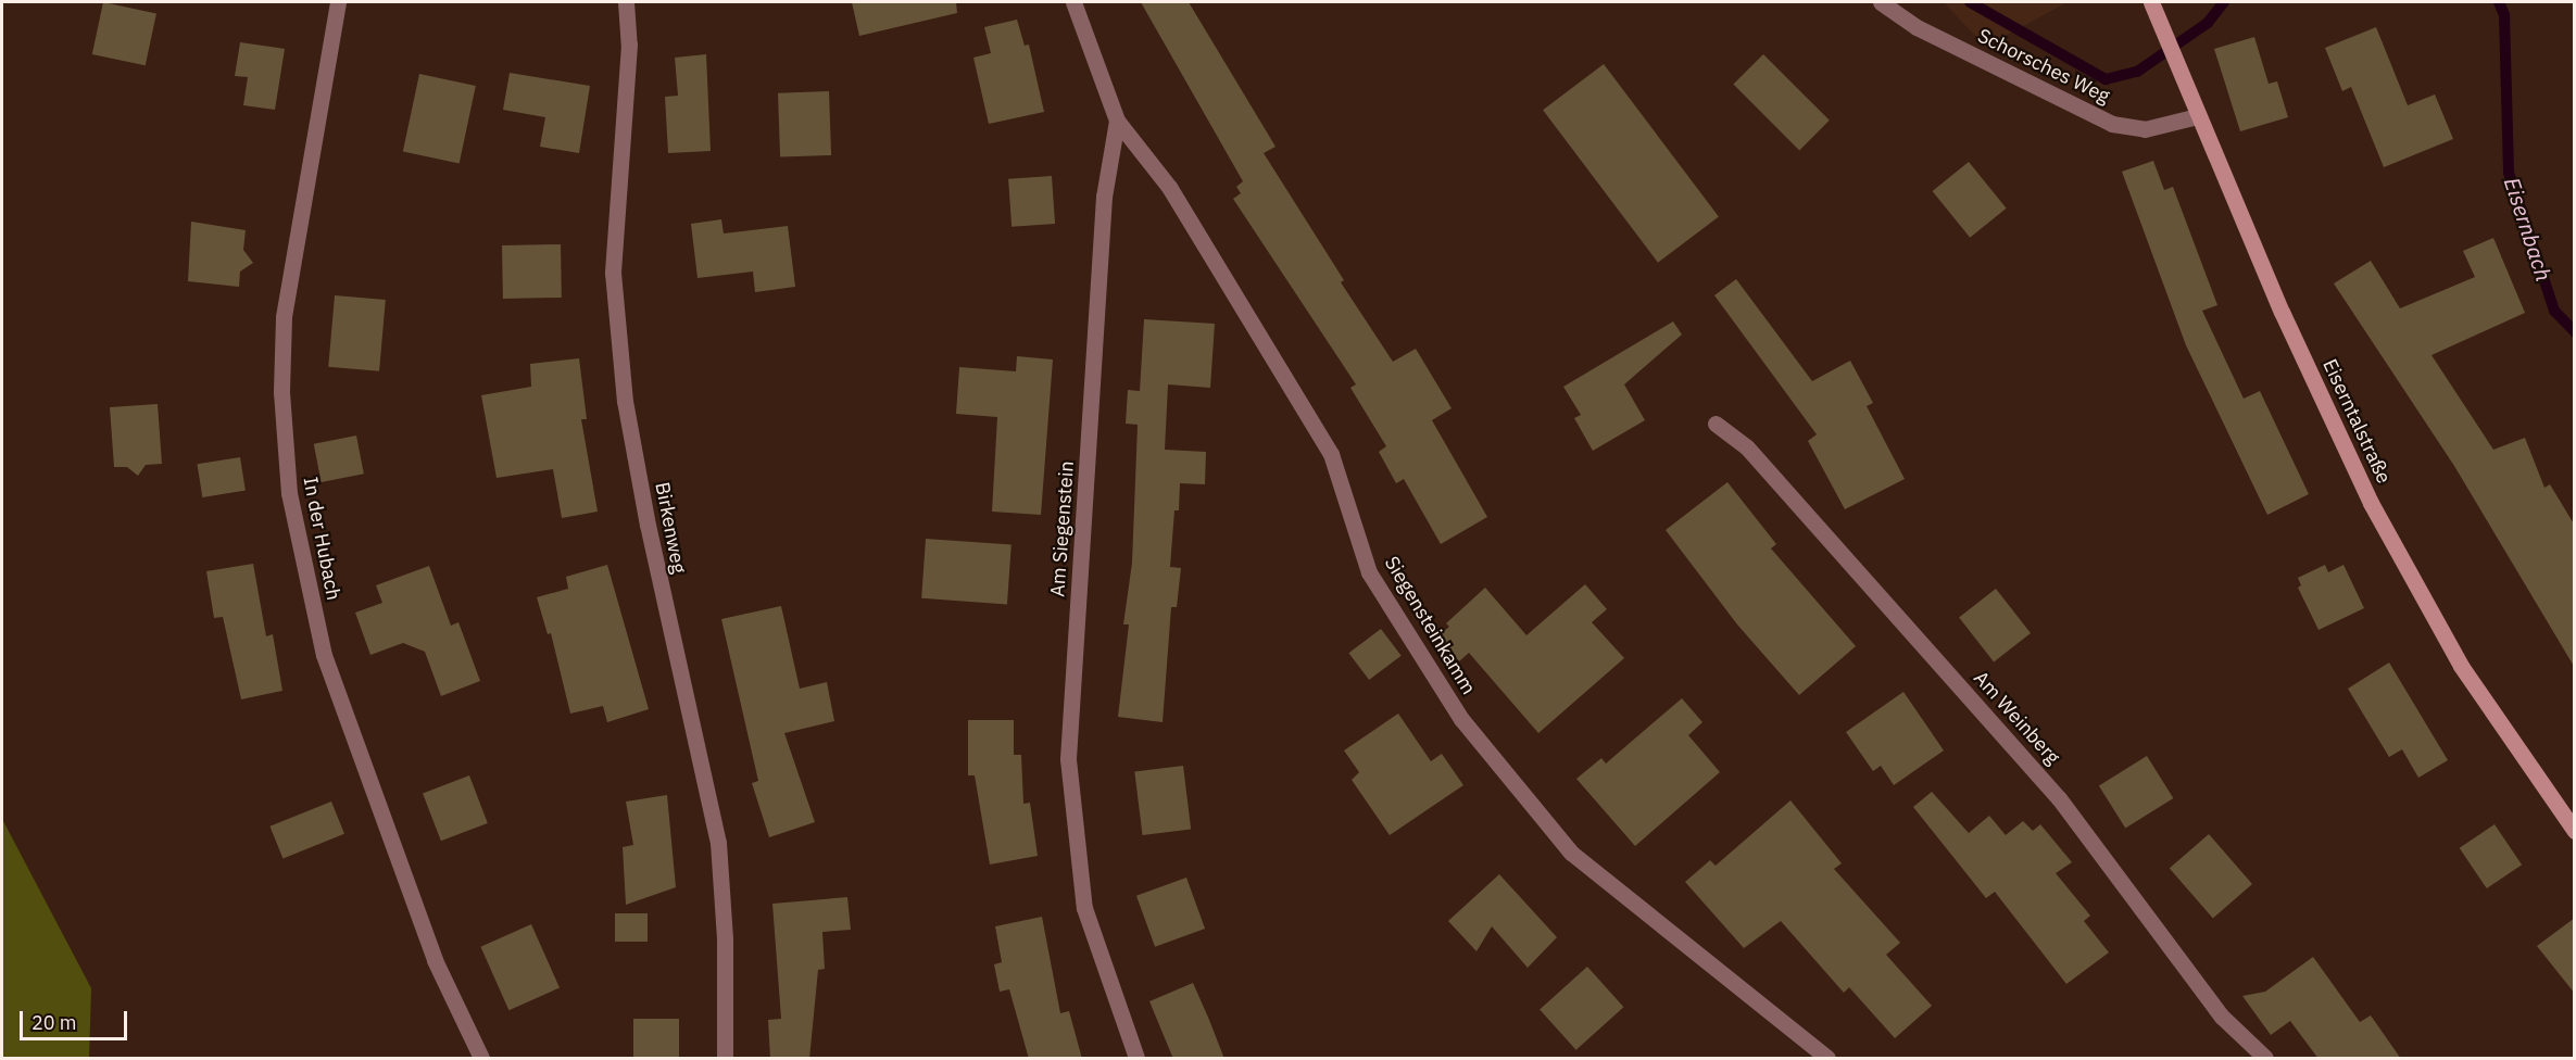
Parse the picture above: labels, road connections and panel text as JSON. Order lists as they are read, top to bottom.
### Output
{
  "streets": {
    "main road": ["Eiserntalstraße"],
    "street": [
      "Schorsches Weg",
      "Birkenweg",
      "Am Siegenstein",
      "In der Hubach",
      "Siegensteinkamm",
      "Am Weinberg"
    ]
  },
  "crossings": [
    ["Schorsches Weg", "Eiserntalstraße"],
    ["Am Siegenstein", "Siegensteinkamm"]
  ],
  "water": ["Eisernbach"],
  "scale_bar": "20 m"
}
